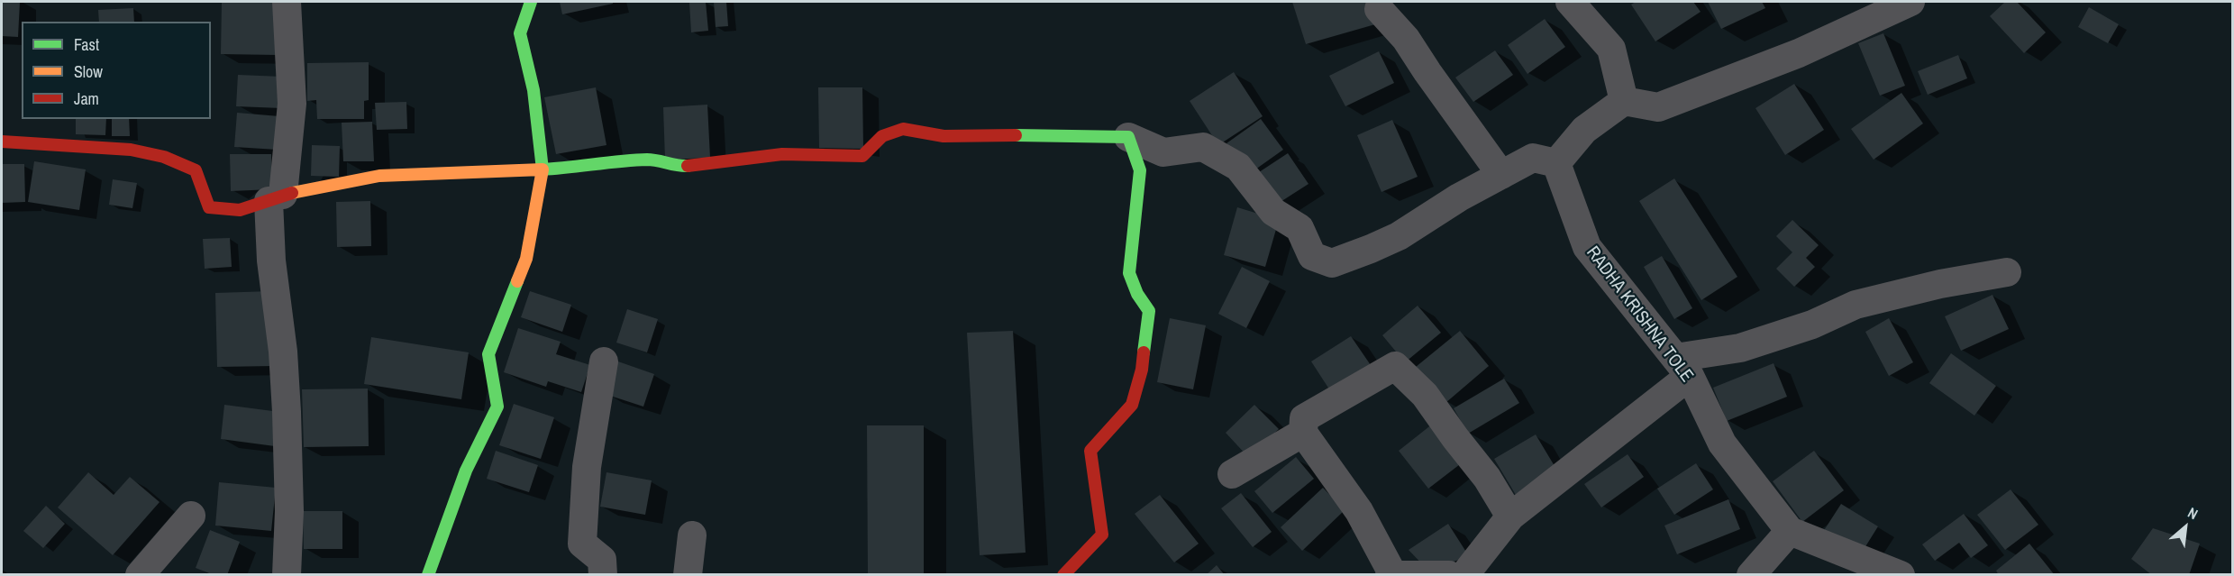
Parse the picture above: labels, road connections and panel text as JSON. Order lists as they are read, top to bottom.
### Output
{
  "streets": {
    "street": ["RADHA KRISHNA TOLE"]
  },
  "legend": ["Fast", "Slow", "Jam"],
  "north": "top right"
}
